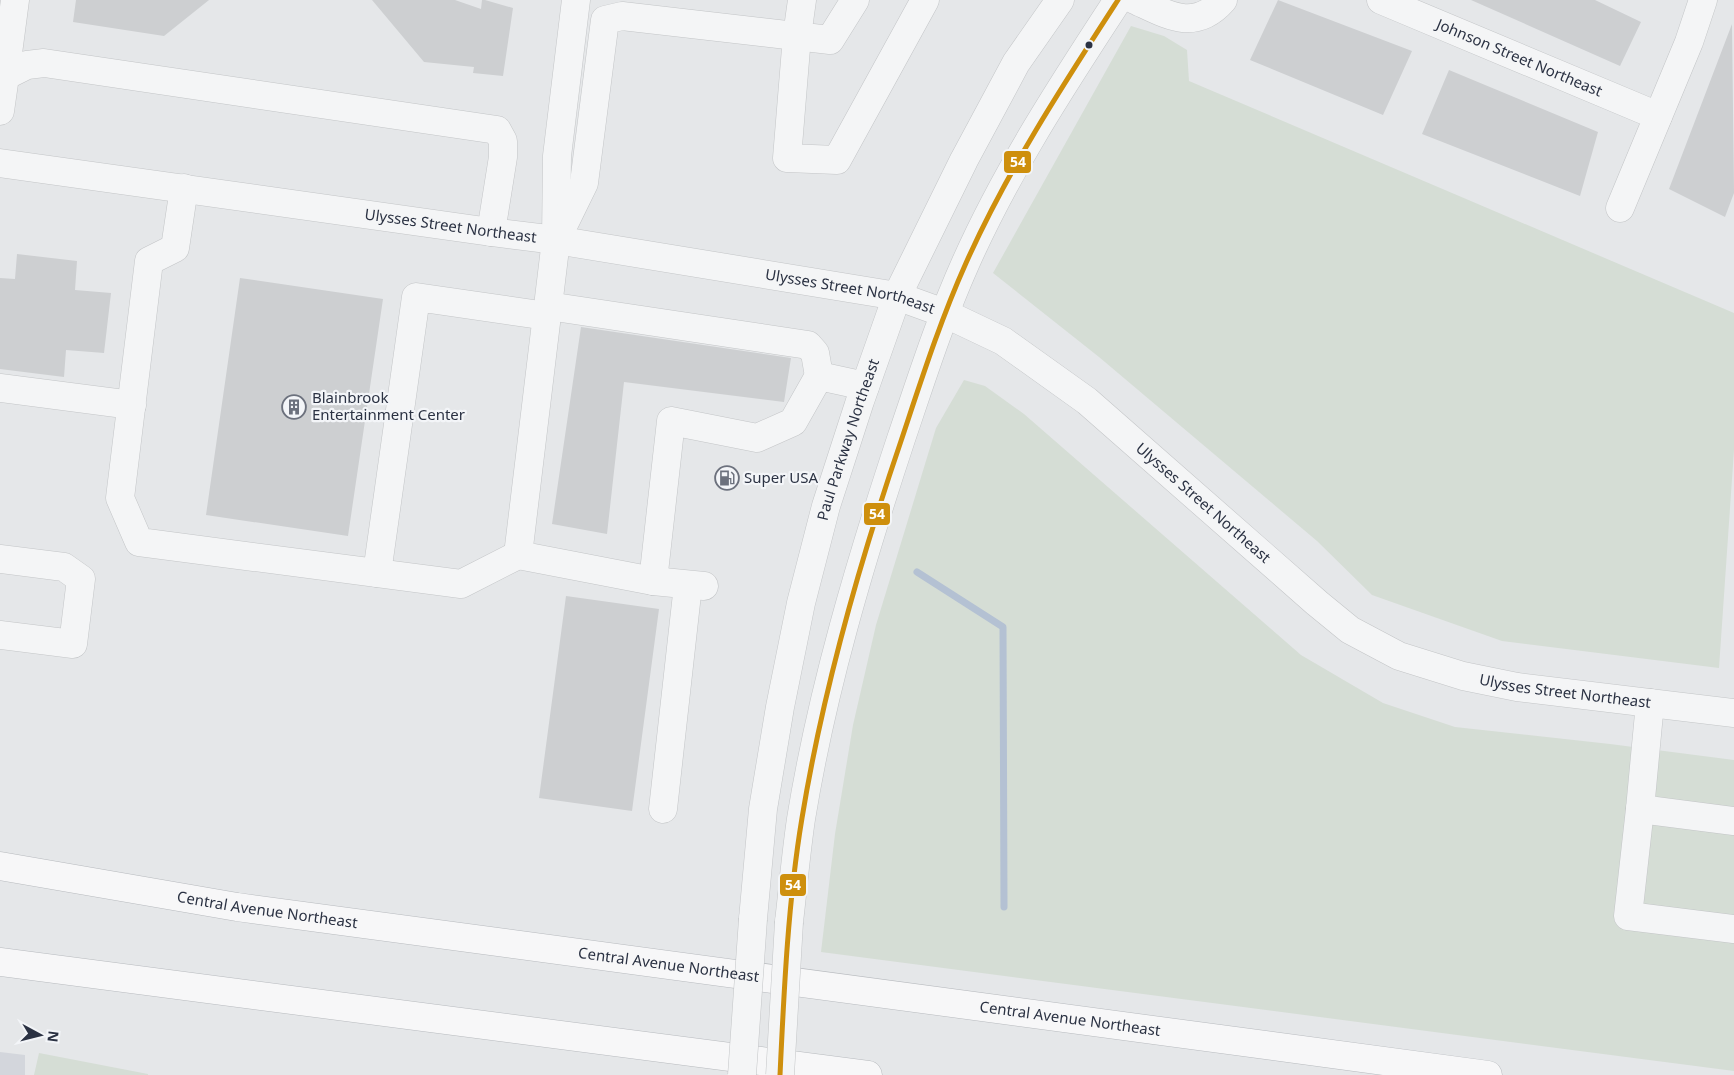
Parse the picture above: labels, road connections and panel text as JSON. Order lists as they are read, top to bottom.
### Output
{
  "streets": {
    "highway": ["Central Avenue Northeast"],
    "street": ["Johnson Street Northeast", "Ulysses Street Northeast", "Paul Parkway Northeast"]
  },
  "crossings": [
    ["Ulysses Street Northeast", "Paul Parkway Northeast"]
  ],
  "places": {
    "building": ["Blainbrook Entertainment Center"],
    "fuel station": ["Super USA"]
  },
  "lines": ["transit line 54"],
  "north": "right"
}
